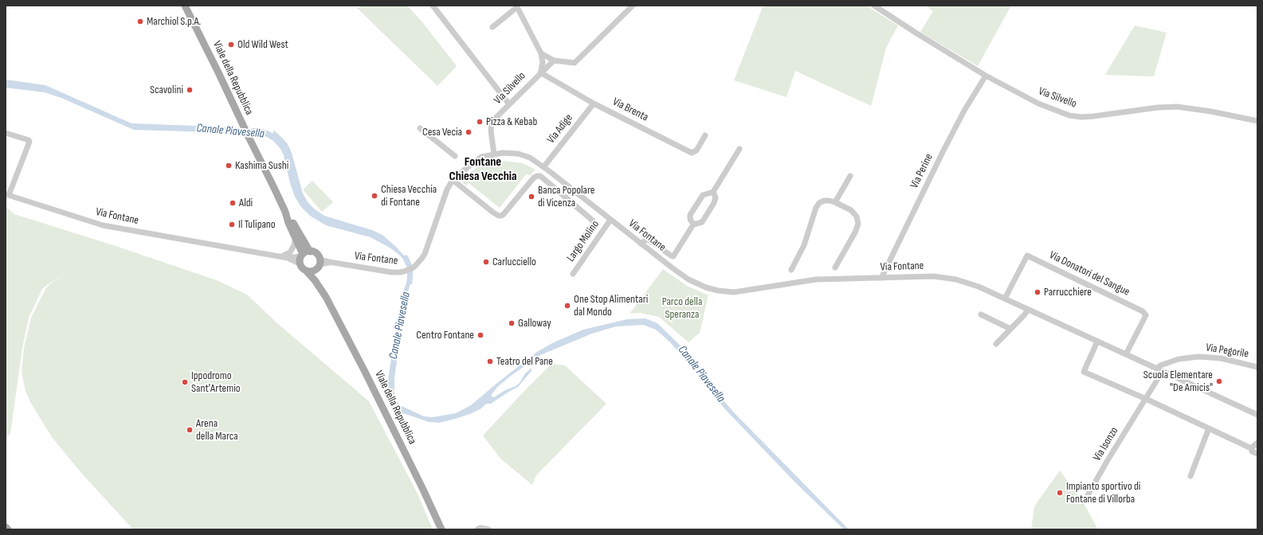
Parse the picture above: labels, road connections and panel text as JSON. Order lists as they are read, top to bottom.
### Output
{
  "streets": {
    "main road": ["Viale della Repubblica"],
    "street": [
      "Via Silvello",
      "Via Brenta",
      "Via Adige",
      "Via Perine",
      "Via Fontane",
      "Largo Molino",
      "Via Donatori del Sangue",
      "Via Pegorile",
      "Via Isonzo"
    ]
  },
  "crossings": [
    ["Viale della Repubblica", "Via Fontane"],
    ["Via Silvello", "Via Brenta"],
    ["Via Silvello", "Via Perine"],
    ["Via Silvello", "Via Fontane"],
    ["Via Brenta", "Via Adige"],
    ["Via Adige", "Via Fontane"],
    ["Via Perine", "Via Fontane"],
    ["Via Fontane", "Largo Molino"],
    ["Via Fontane", "Via Donatori del Sangue"],
    ["Via Fontane", "Via Pegorile"],
    ["Via Fontane", "Via Isonzo"],
    ["Via Pegorile", "Via Isonzo"]
  ],
  "districts": ["Fontane Chiesa Vecchia"],
  "water": ["Canale Piavesella"],
  "parks": ["Parco della Speranza"],
  "places": [
    "Marchiol S.p.A.",
    "Old Wild West",
    "Scavolini",
    "Pizza & Kebab",
    "Cesa Vecia",
    "Kashima Sushi",
    "Chiesa Vecchia di Fontane",
    "Banca Popolare di Vicenza",
    "Aldi",
    "Il Tulipano",
    "Carlucciello",
    "Parrucchiere",
    "One Stop Alimentari dal Mondo",
    "Galloway",
    "Centro Fontane",
    "Teatro del Pane",
    "Scuola Elementare \"De Amicis\"",
    "Ippodromo Sant'Artemio",
    "Arena della Marca",
    "Impianto sportivo di Fontane di Villorba"
  ]
}
